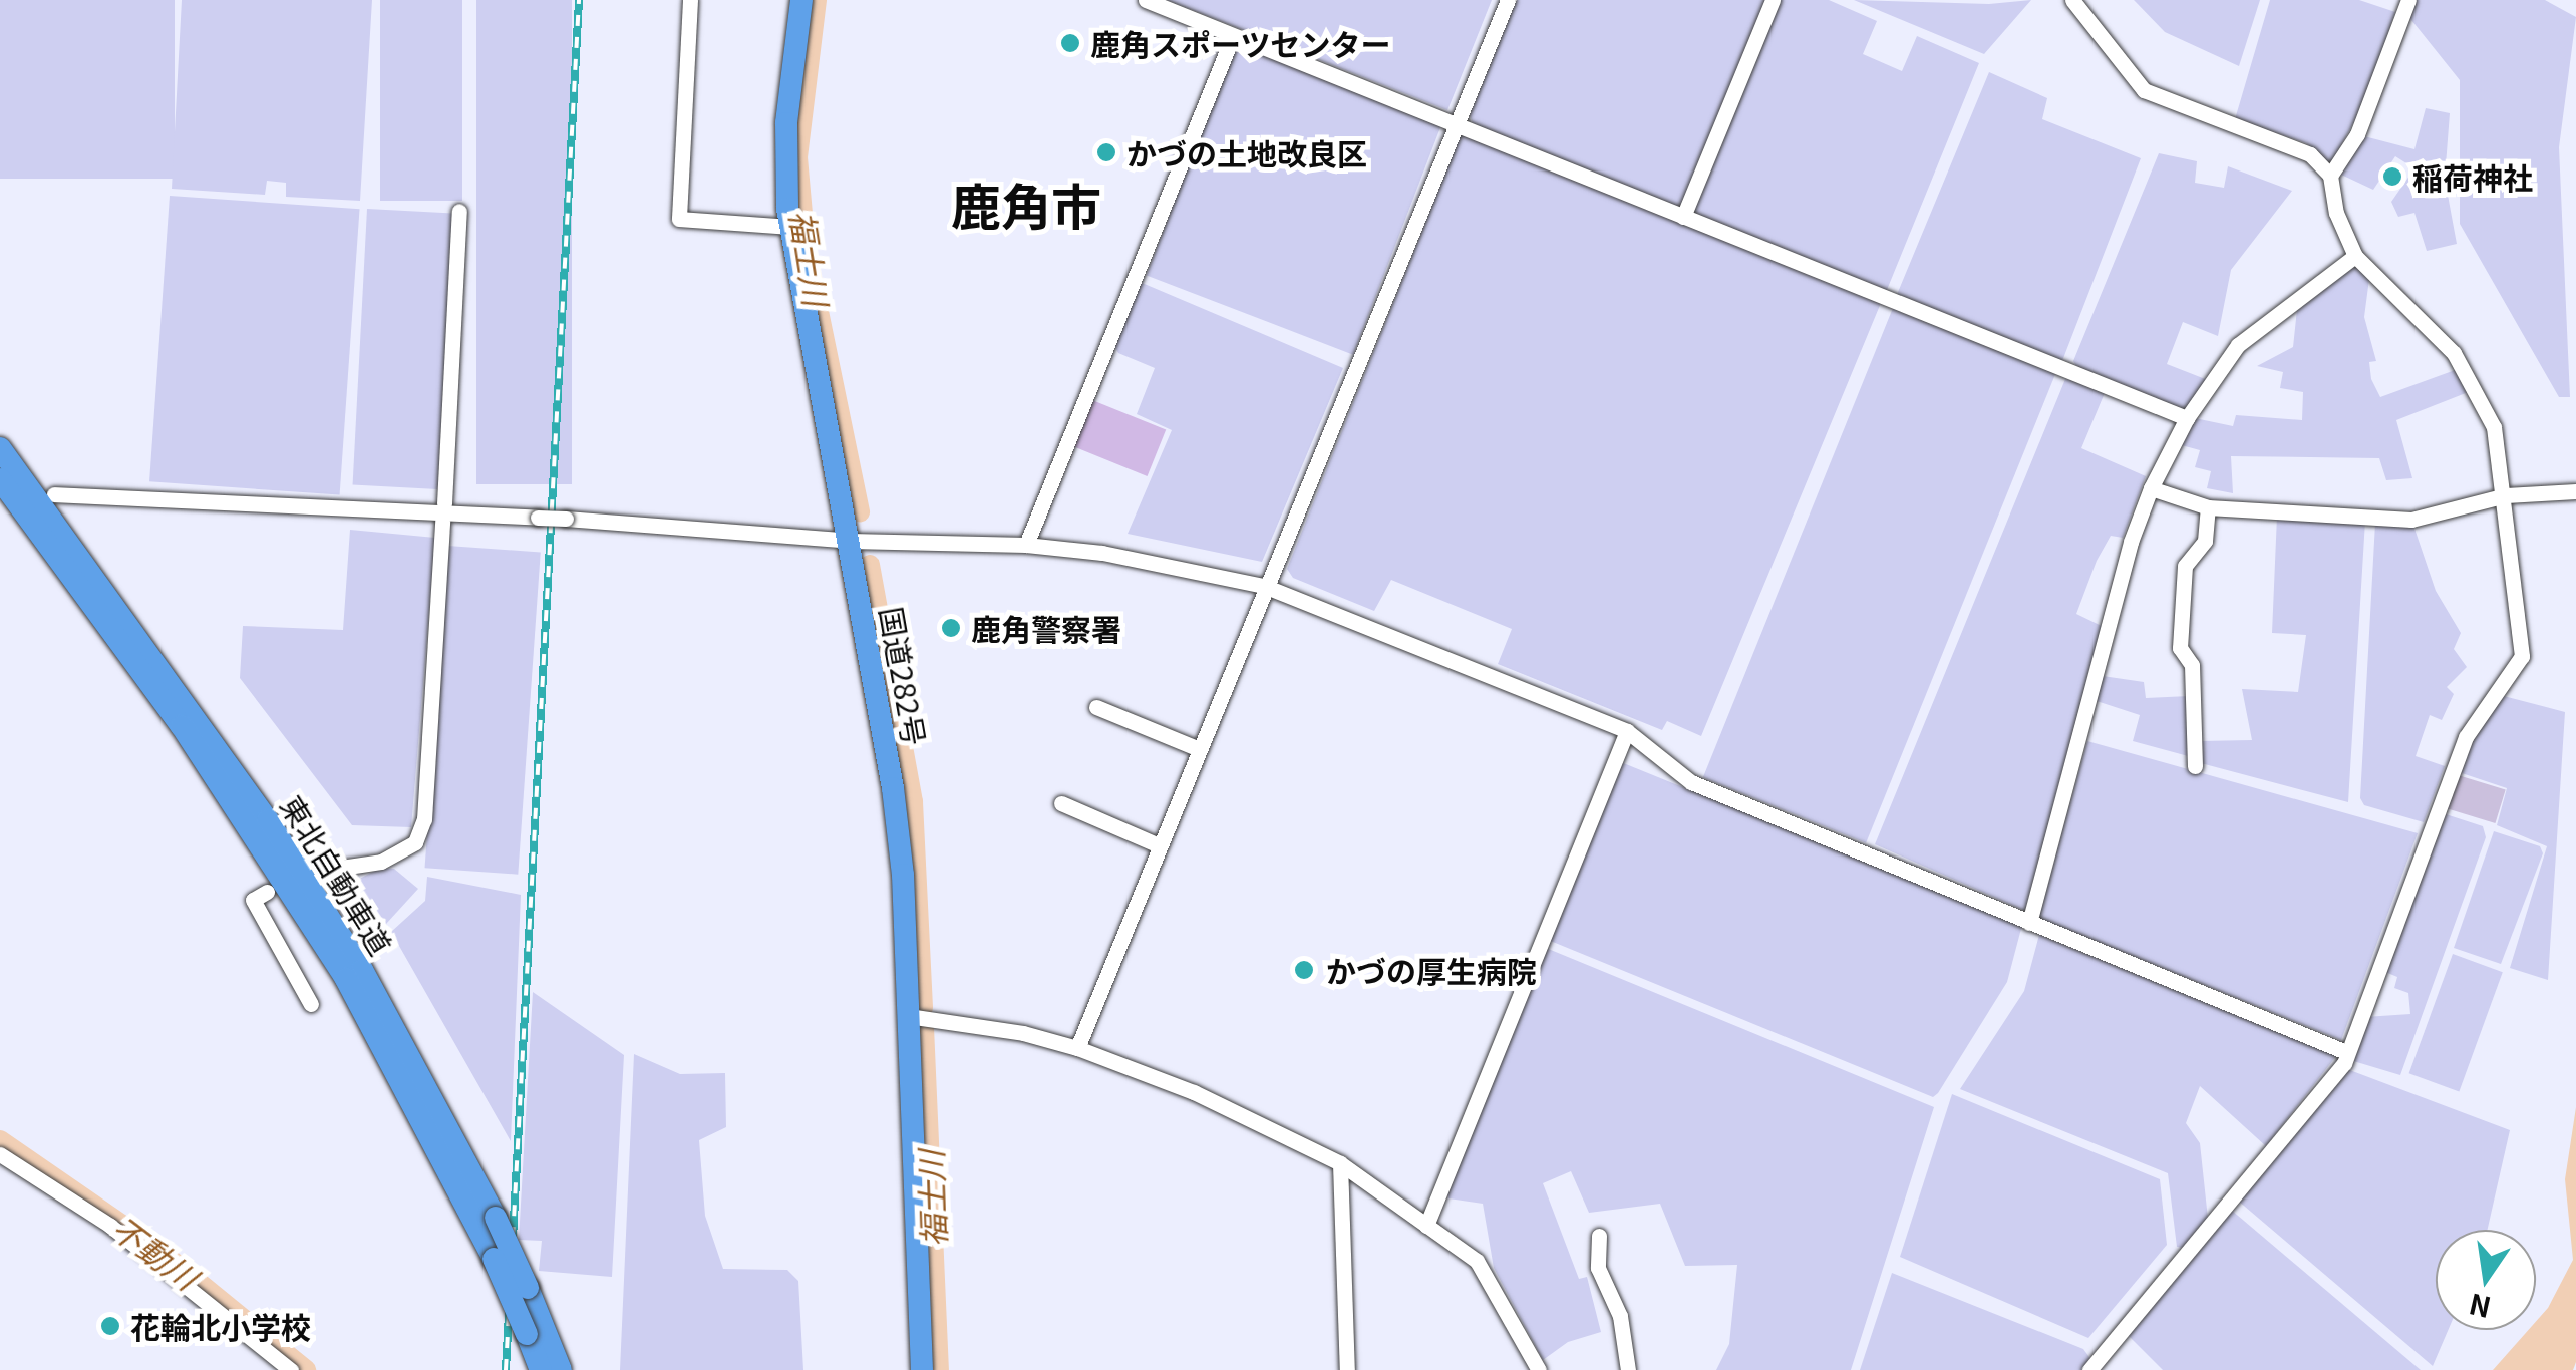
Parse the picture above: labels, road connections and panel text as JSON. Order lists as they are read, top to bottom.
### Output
{
  "streets": {
    "highway": ["国道282号", "東北自動車道"]
  },
  "districts": ["鹿角市"],
  "water": ["福士川", "不動川"],
  "places": [
    "鹿角スポーツセンター",
    "かづの土地改良区",
    "稲荷神社",
    "鹿角警察署",
    "かづの厚生病院",
    "花輪北小学校"
  ],
  "north": "bottom"
}
